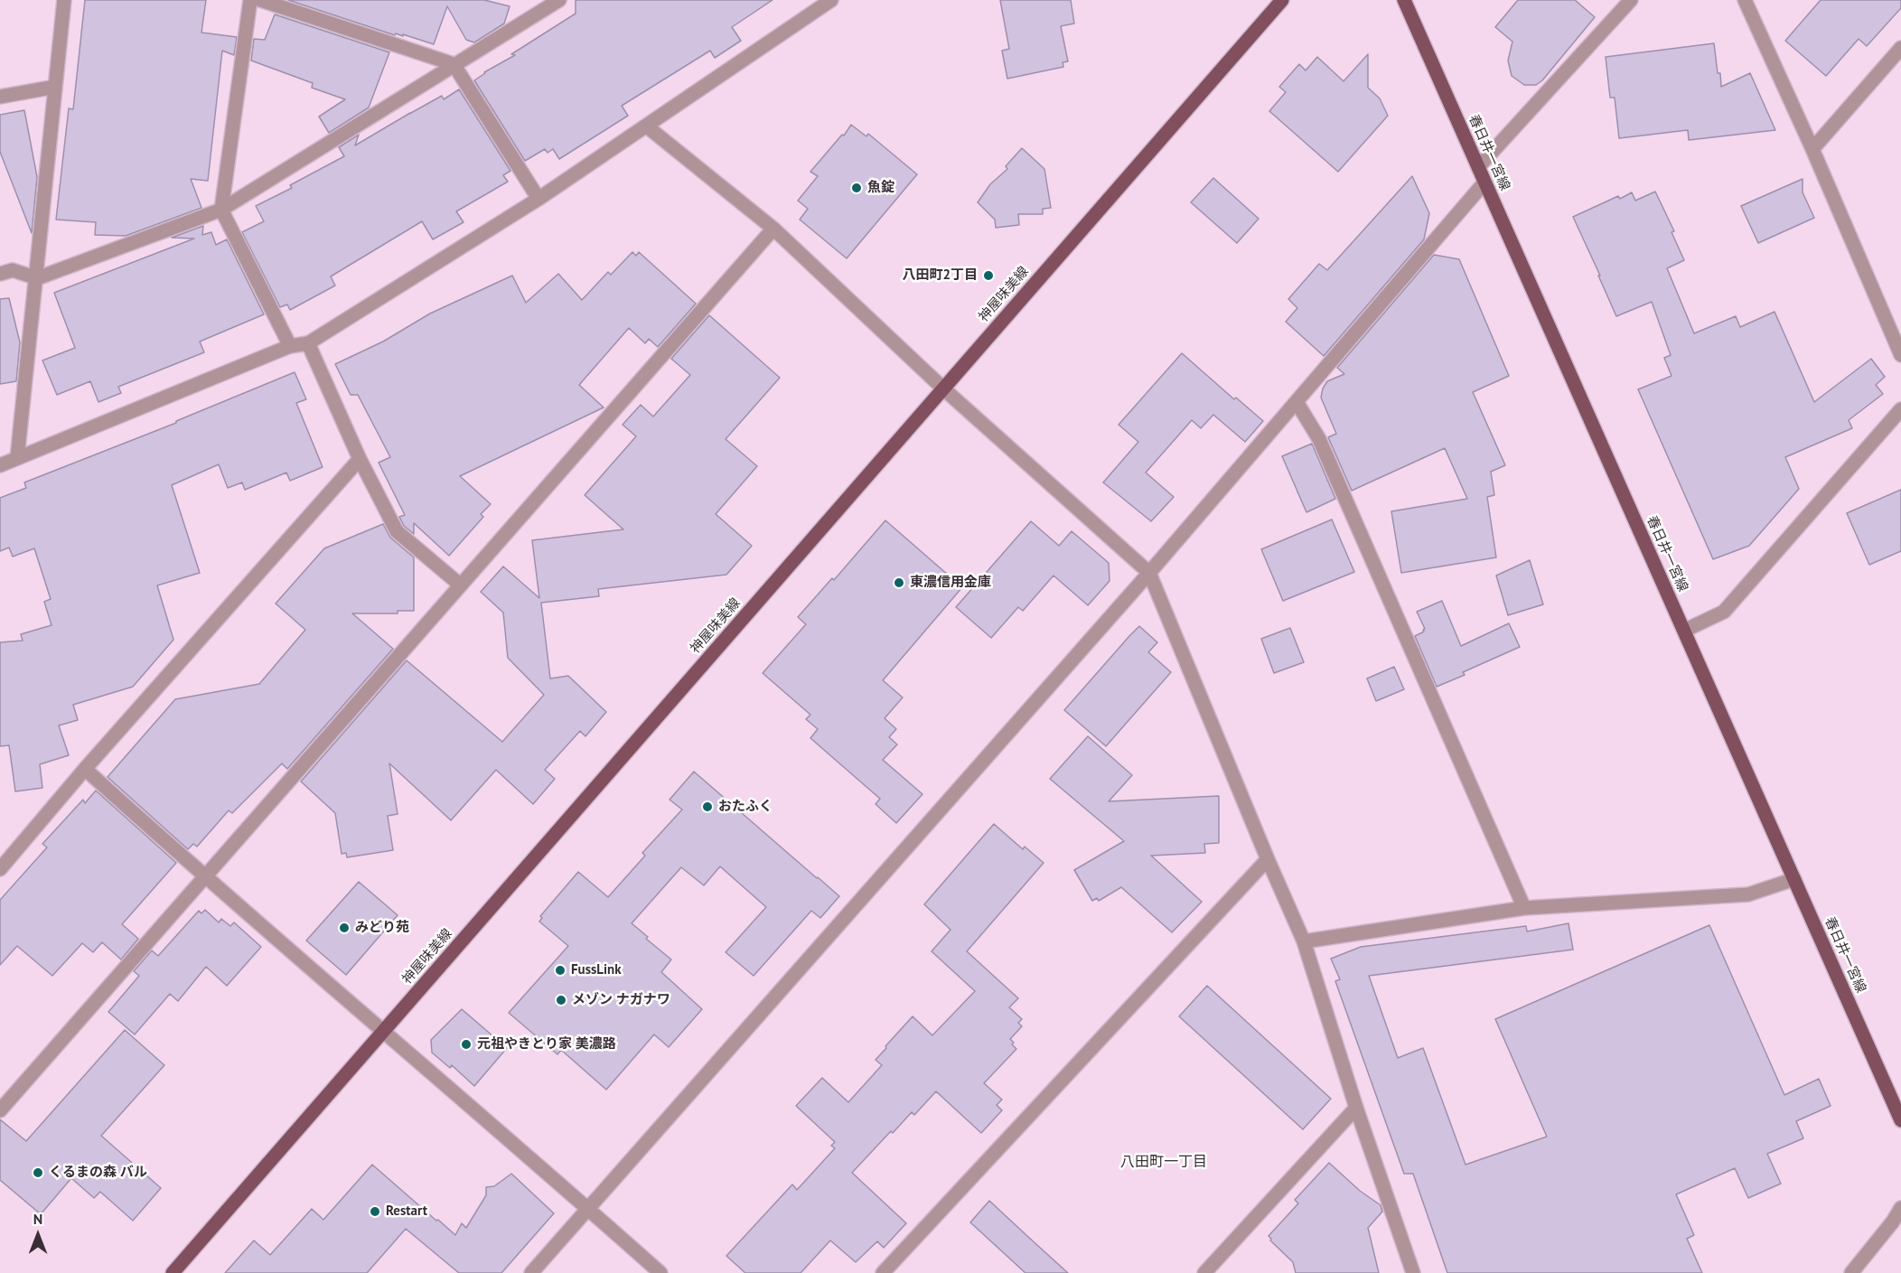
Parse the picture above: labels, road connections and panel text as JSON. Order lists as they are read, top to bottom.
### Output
{
  "streets": {
    "main road": ["春日井一宮線", "神屋味美線"]
  },
  "districts": ["八田町一丁目"],
  "places": [
    "魚錠",
    "八田町2丁目",
    "東濃信用金庫",
    "おたふく",
    "みどり苑",
    "FussLink",
    "メゾン ナガナワ",
    "元祖やきとり家 美濃路",
    "くるまの森 バル",
    "Restart"
  ],
  "north": "top"
}
